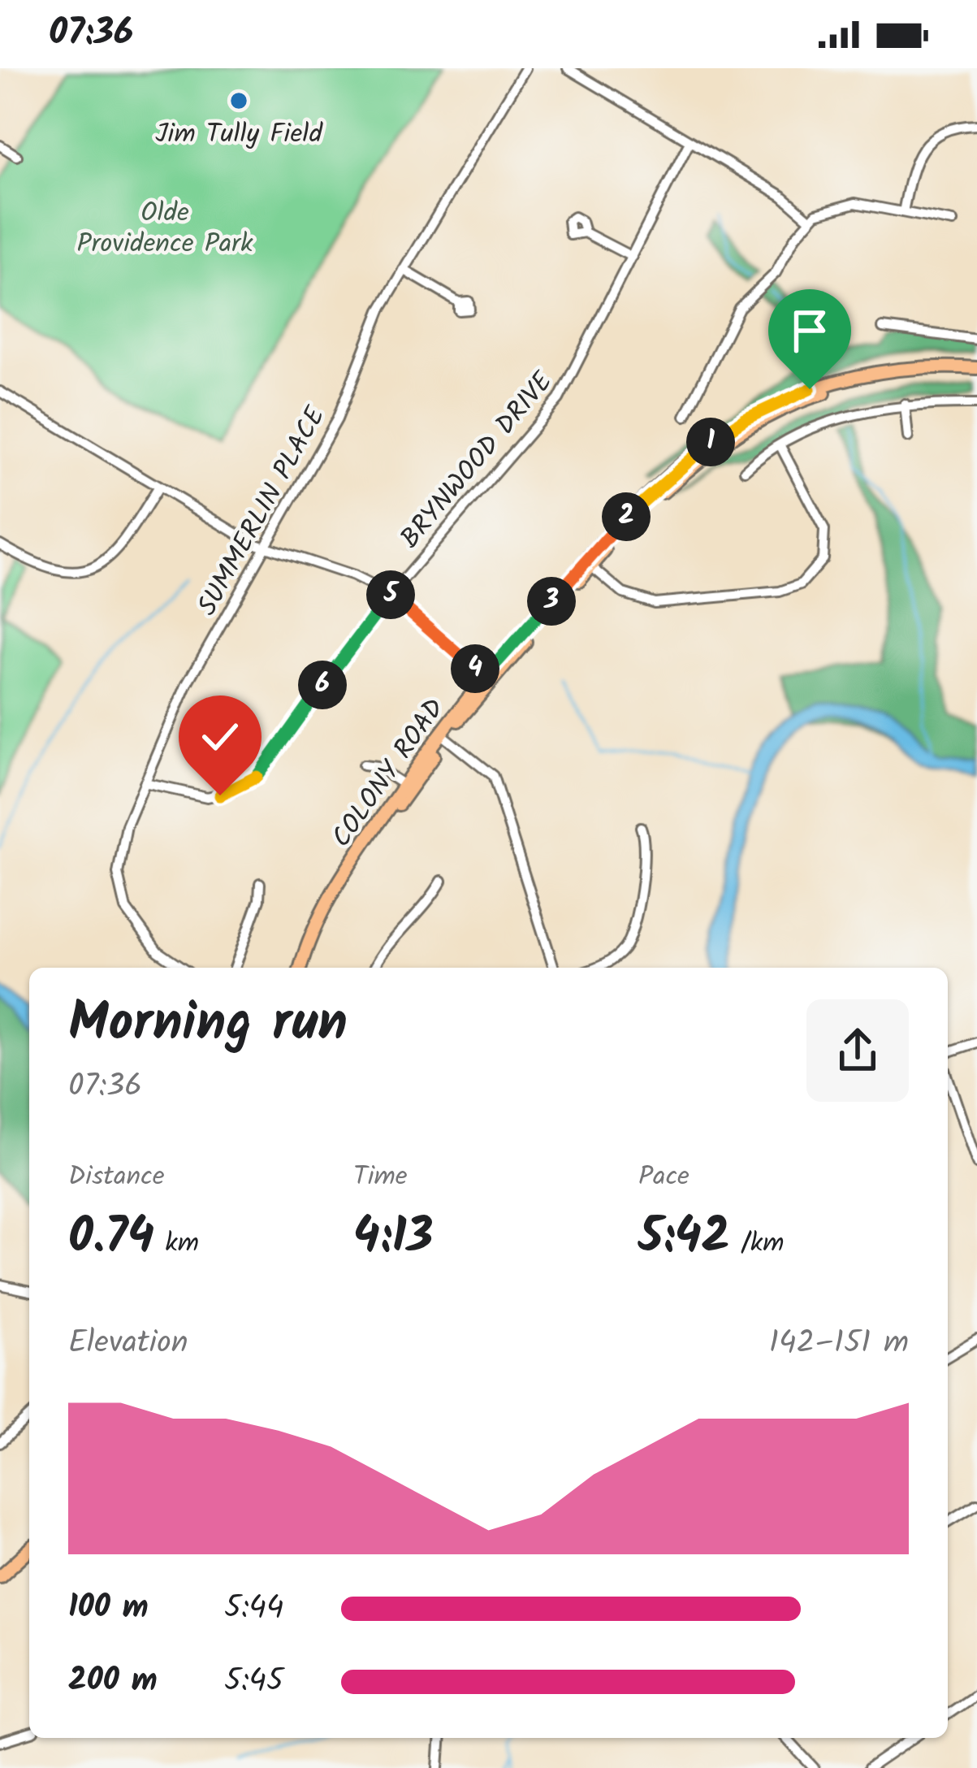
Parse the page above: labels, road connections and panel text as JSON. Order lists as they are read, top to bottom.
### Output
{
  "streets": {
    "main road": ["COLONY ROAD"],
    "street": ["BRYNWOOD DRIVE", "SUMMERLIN PLACE"]
  },
  "crossings": [
    ["BRYNWOOD DRIVE", "SUMMERLIN PLACE"]
  ],
  "parks": ["Olde Providence Park"],
  "places": ["Jim Tully Field"],
  "page": {
    "status": "07:36",
    "pins": [
      "1",
      "2",
      "5",
      "3",
      "4",
      "6"
    ],
    "heading": ["Morning run", "07:36"],
    "stats": [
      ["Distance", "0.74 km"],
      ["Time", "4:13"],
      ["Pace", "5:42 /km"]
    ],
    "chart": ["Elevation", "142–151 m"],
    "list": [
      {
        "name": "100 m",
        "note": "5:44"
      },
      {
        "name": "200 m",
        "note": "5:45"
      }
    ]
  }
}
